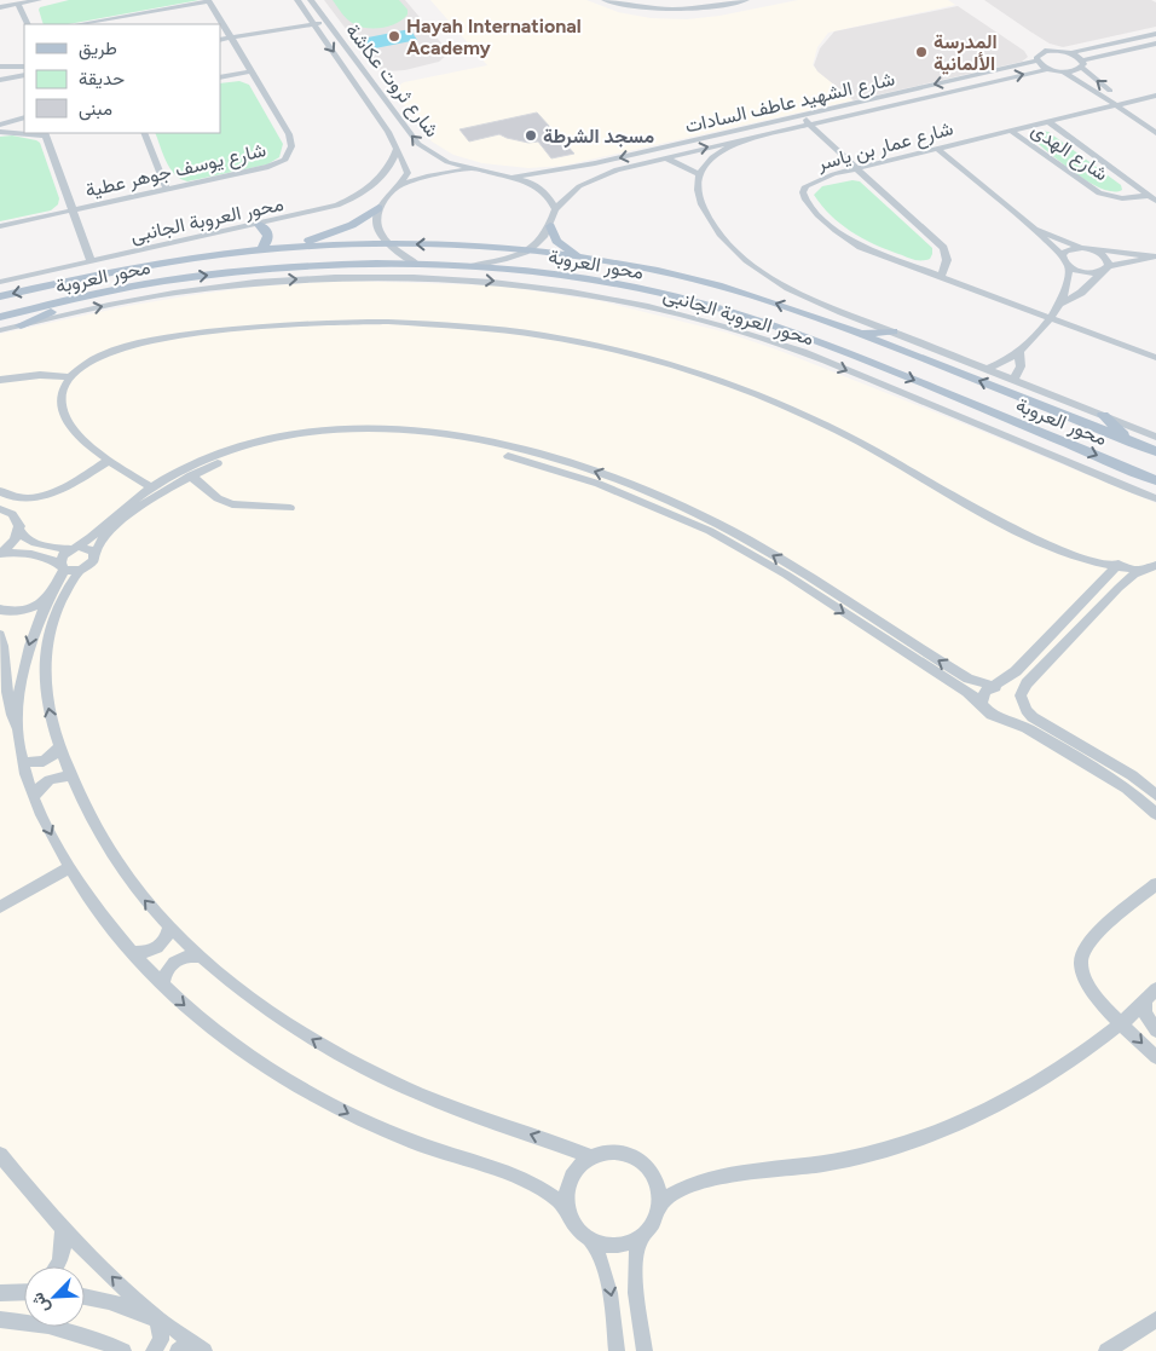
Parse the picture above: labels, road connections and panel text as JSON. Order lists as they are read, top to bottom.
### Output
{
  "streets": {
    "main road": ["محور العروبة"],
    "street": [
      "شارع ثروت عكاشة",
      "شارع الشهيد عاطف السادات",
      "شارع عمار بن ياسر",
      "شارع الهدى",
      "شارع يوسف جوهر عطية",
      "محور العروبة الجانبى"
    ]
  },
  "crossings": [
    ["شارع ثروت عكاشة", "شارع الشهيد عاطف السادات"],
    ["شارع ثروت عكاشة", "محور العروبة الجانبى"],
    ["شارع الشهيد عاطف السادات", "محور العروبة الجانبى"],
    ["شارع عمار بن ياسر", "شارع الهدى"]
  ],
  "places": ["Hayah International Academy", "المدرسة الألمانية", "مسجد الشرطة"],
  "legend": ["طريق", "حديقة", "مبنى"],
  "north": "bottom left"
}
